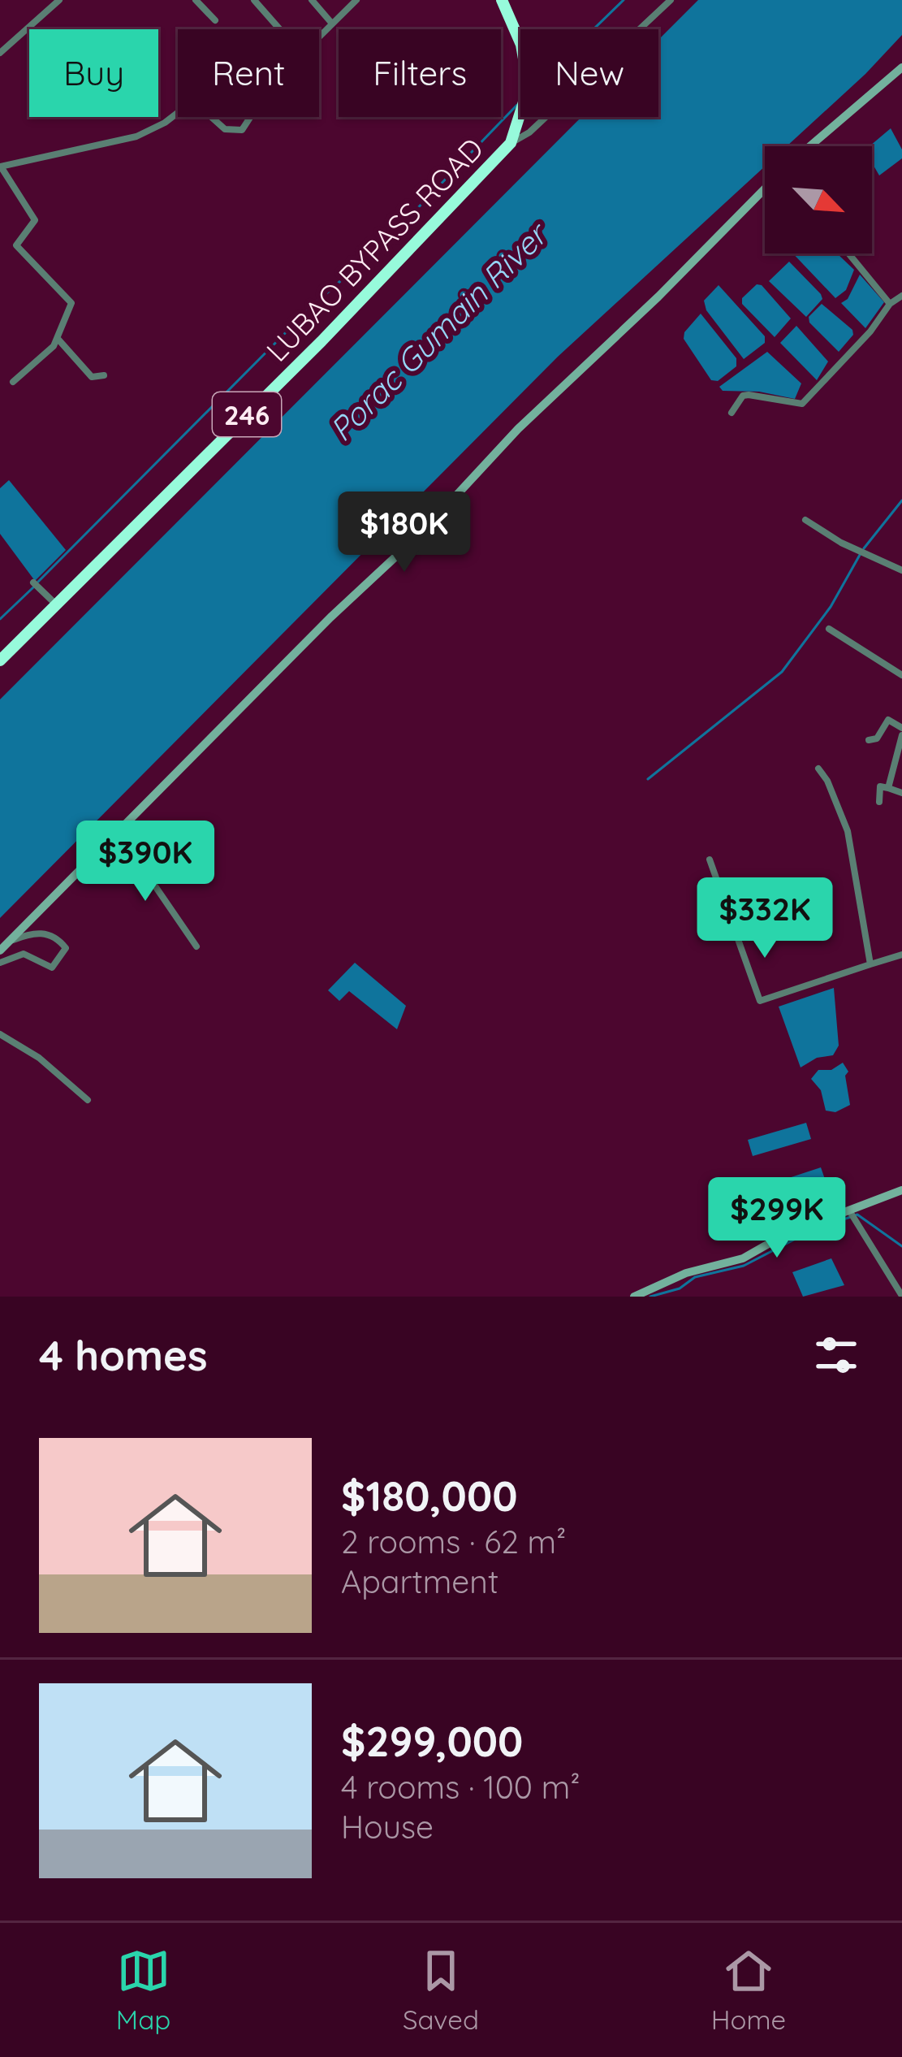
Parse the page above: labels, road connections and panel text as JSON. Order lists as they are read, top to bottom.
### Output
{
  "streets": {
    "highway": ["LUBAO BYPASS ROAD", "246"]
  },
  "water": ["Porac Gumain River"],
  "north": "bottom right",
  "page": {
    "chip": [
      "Buy",
      "Rent",
      "Filters",
      "New"
    ],
    "price": [
      "$180K",
      "$390K",
      "$332K",
      "$299K"
    ],
    "heading": "4 homes",
    "list": [
      {
        "name": "$180,000",
        "note": "2 rooms · 62 m² · Apartment"
      },
      {
        "name": "$299,000",
        "note": "4 rooms · 100 m² · House"
      }
    ],
    "tabs": ["Map", "Saved", "Home"]
  }
}
